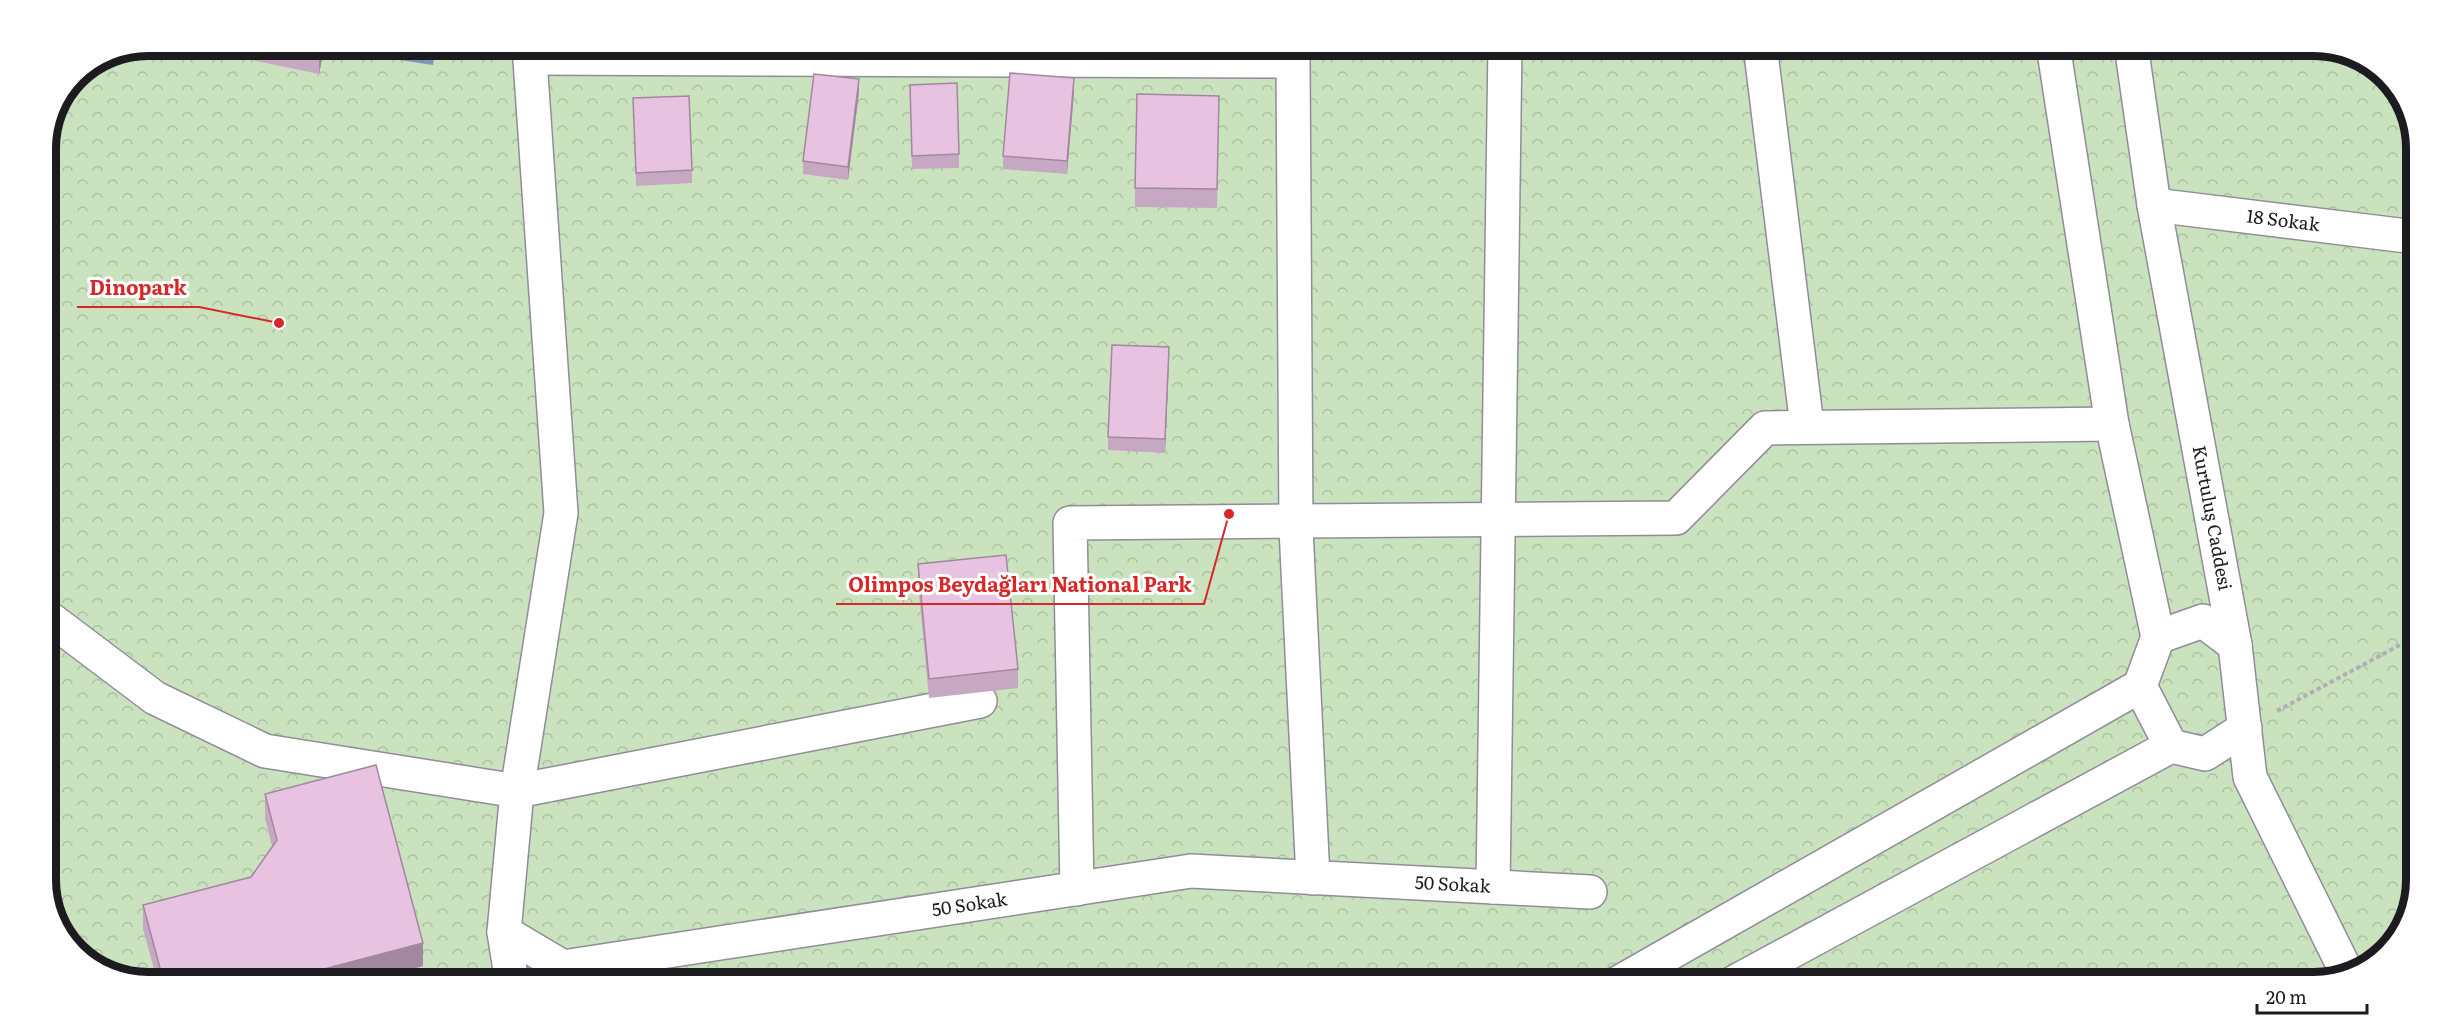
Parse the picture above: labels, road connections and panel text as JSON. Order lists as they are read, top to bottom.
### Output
{
  "streets": {
    "street": ["18 Sokak", "Kurtuluş Caddesi", "50 Sokak"]
  },
  "crossings": [
    ["18 Sokak", "Kurtuluş Caddesi"]
  ],
  "places": ["Dinopark", "Olimpos Beydağları National Park"],
  "scale_bar": "20 m"
}
